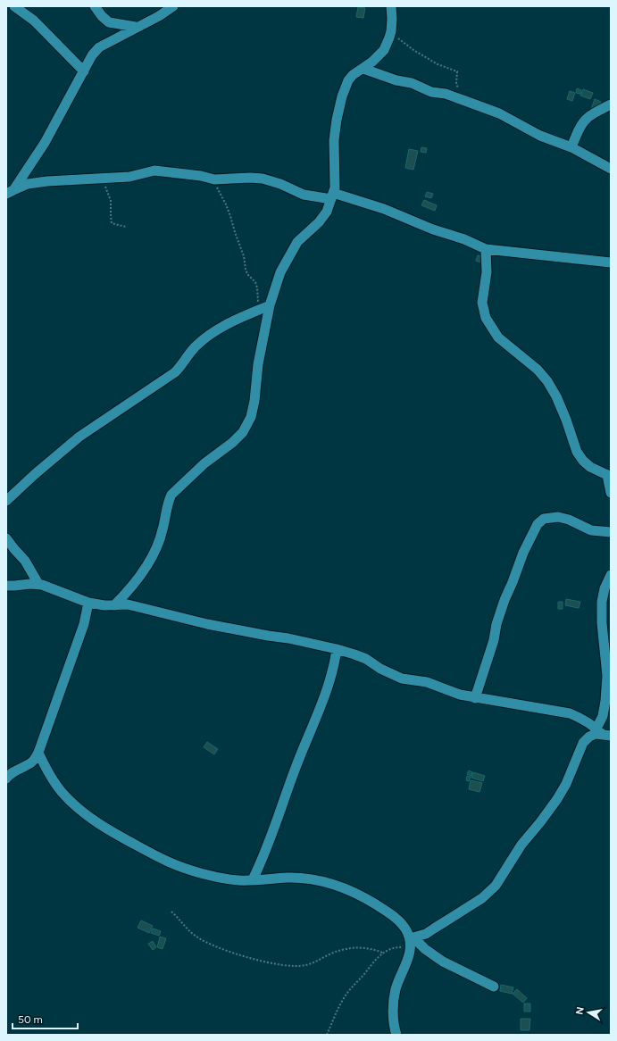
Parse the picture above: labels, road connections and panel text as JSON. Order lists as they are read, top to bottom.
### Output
{
  "scale_bar": "50 m",
  "north": "left"
}
